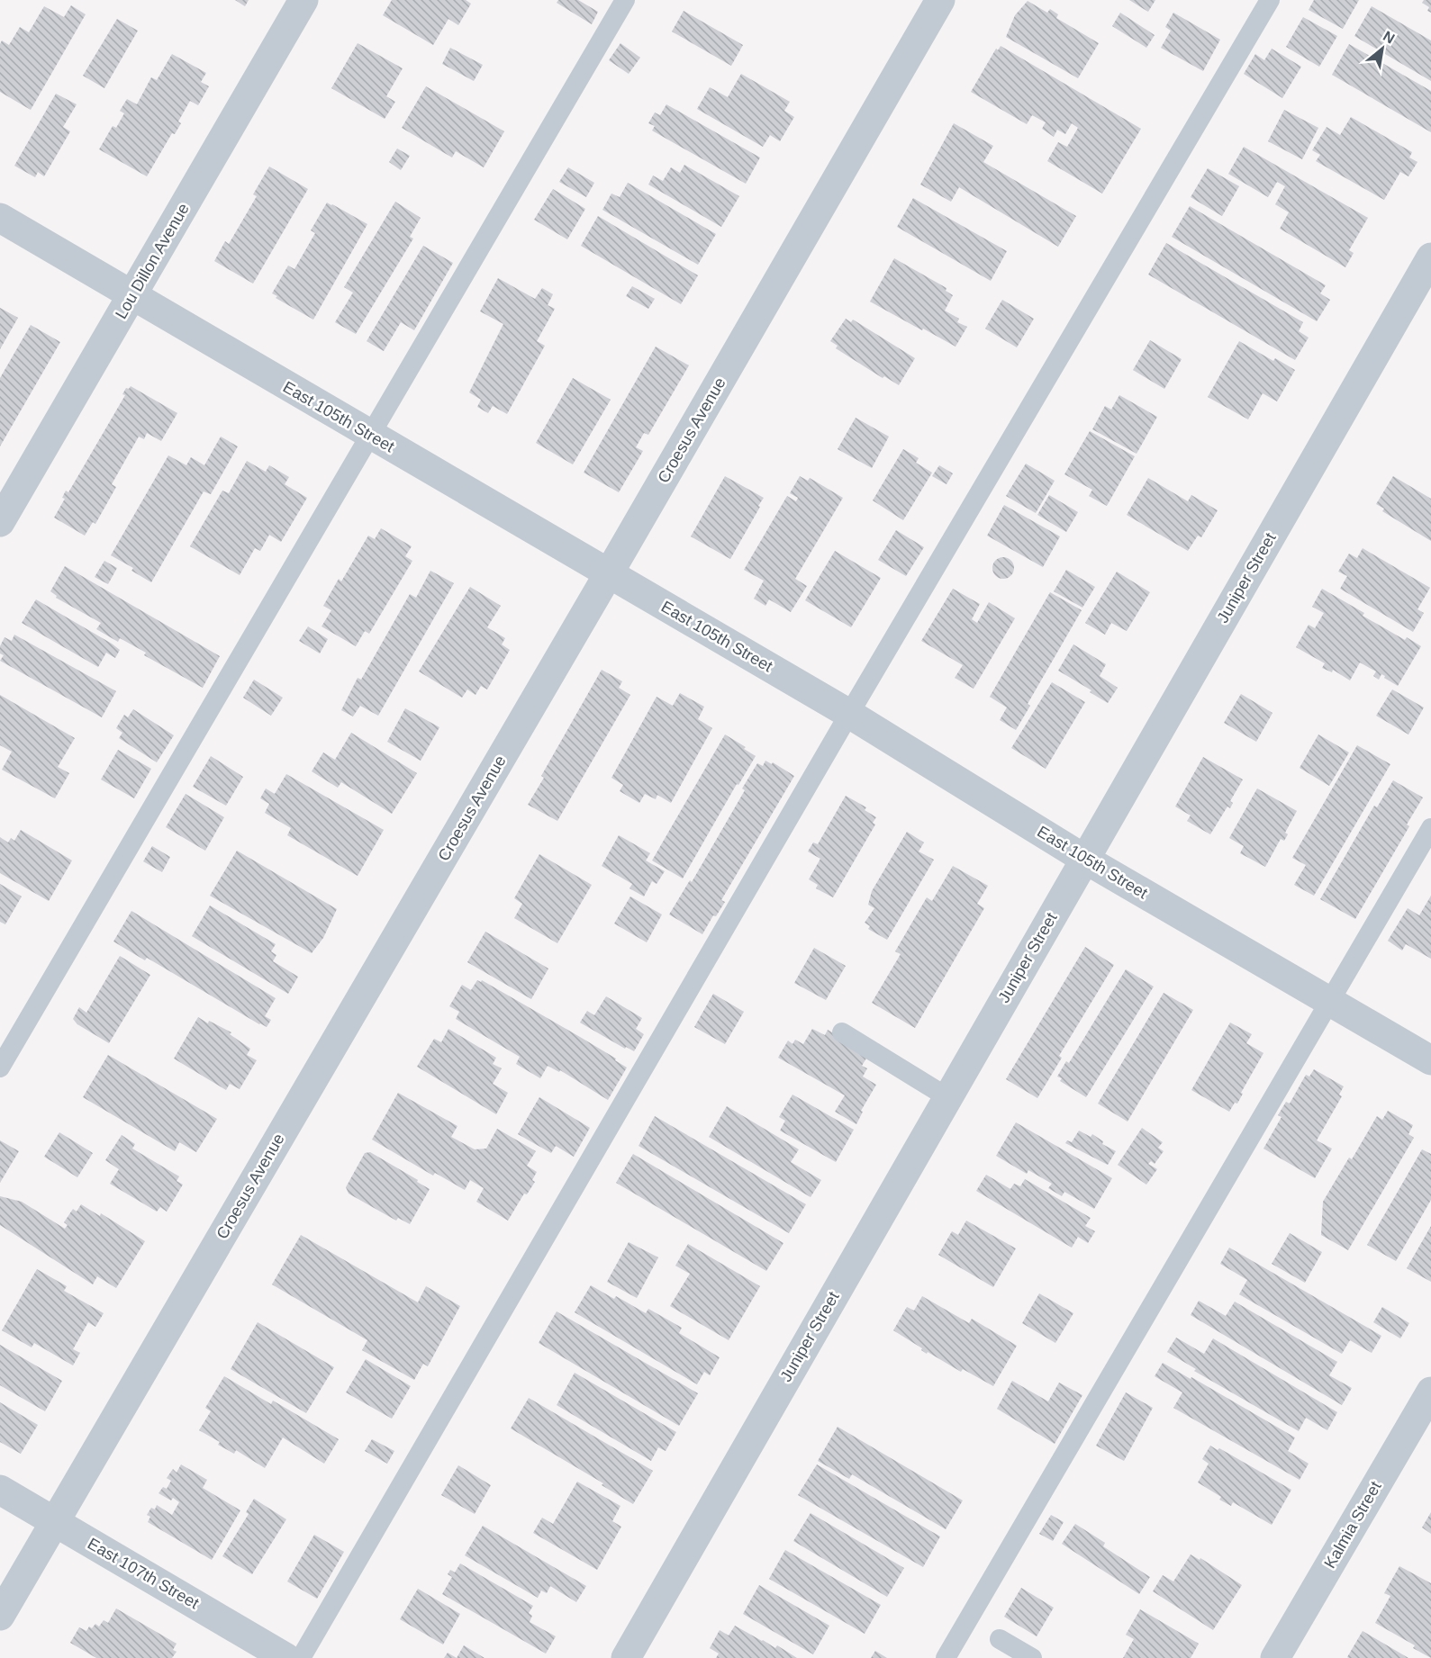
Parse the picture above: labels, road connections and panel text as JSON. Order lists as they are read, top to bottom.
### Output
{
  "streets": {
    "street": [
      "Lou Dillon Avenue",
      "East 105th Street",
      "Croesus Avenue",
      "Juniper Street",
      "Kalmia Street",
      "East 107th Street"
    ]
  },
  "crossings": [
    ["Lou Dillon Avenue", "East 105th Street"],
    ["East 105th Street", "Croesus Avenue"],
    ["East 105th Street", "Juniper Street"],
    ["Croesus Avenue", "East 107th Street"]
  ],
  "north": "top right"
}
